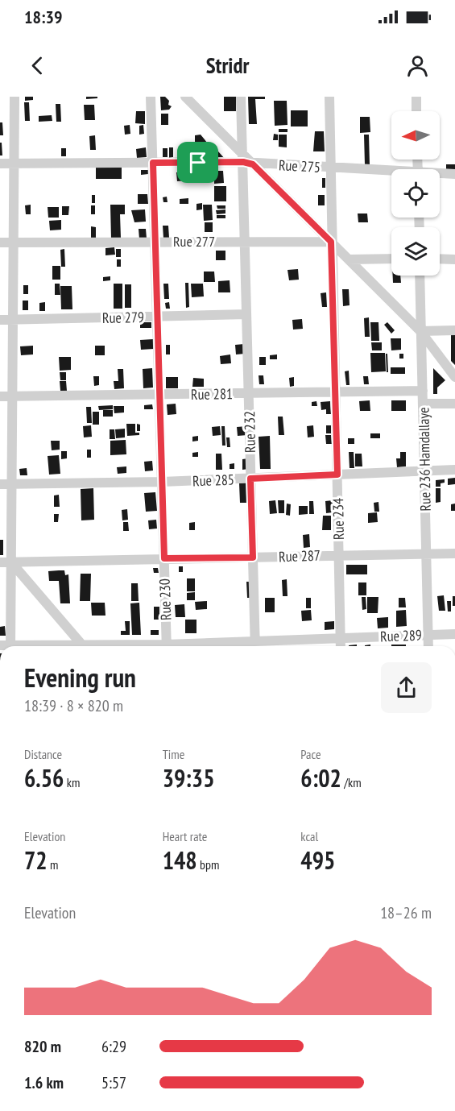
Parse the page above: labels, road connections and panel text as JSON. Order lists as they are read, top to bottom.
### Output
{
  "streets": {
    "street": [
      "Rue 275",
      "Rue 277",
      "Rue 279",
      "Rue 281",
      "Rue 232",
      "Rue 236 Hamdallaye",
      "Rue 285",
      "Rue 234",
      "Rue 287",
      "Rue 230",
      "Rue 289"
    ]
  },
  "crossings": [
    ["Rue 275", "Rue 232"],
    ["Rue 275", "Rue 234"],
    ["Rue 275", "Rue 230"],
    ["Rue 277", "Rue 232"],
    ["Rue 277", "Rue 234"],
    ["Rue 277", "Rue 230"],
    ["Rue 279", "Rue 232"],
    ["Rue 279", "Rue 230"],
    ["Rue 281", "Rue 232"],
    ["Rue 281", "Rue 236 Hamdallaye"],
    ["Rue 281", "Rue 234"],
    ["Rue 281", "Rue 230"],
    ["Rue 232", "Rue 285"],
    ["Rue 232", "Rue 287"],
    ["Rue 232", "Rue 289"],
    ["Rue 236 Hamdallaye", "Rue 285"],
    ["Rue 236 Hamdallaye", "Rue 287"],
    ["Rue 236 Hamdallaye", "Rue 289"],
    ["Rue 285", "Rue 234"],
    ["Rue 285", "Rue 230"],
    ["Rue 234", "Rue 287"],
    ["Rue 234", "Rue 289"],
    ["Rue 287", "Rue 230"]
  ],
  "north": "left",
  "page": {
    "status": "18:39",
    "header": "Stridr",
    "heading": ["Evening run", "18:39 · 8 × 820 m"],
    "stats": [
      ["Distance", "6.56 km"],
      ["Time", "39:35"],
      ["Pace", "6:02 /km"],
      ["Elevation", "72 m"],
      ["Heart rate", "148 bpm"],
      ["kcal", "495"]
    ],
    "chart": ["Elevation", "18–26 m"],
    "list": [
      {
        "name": "820 m",
        "note": "6:29"
      },
      {
        "name": "1.6 km",
        "note": "5:57"
      }
    ]
  }
}
